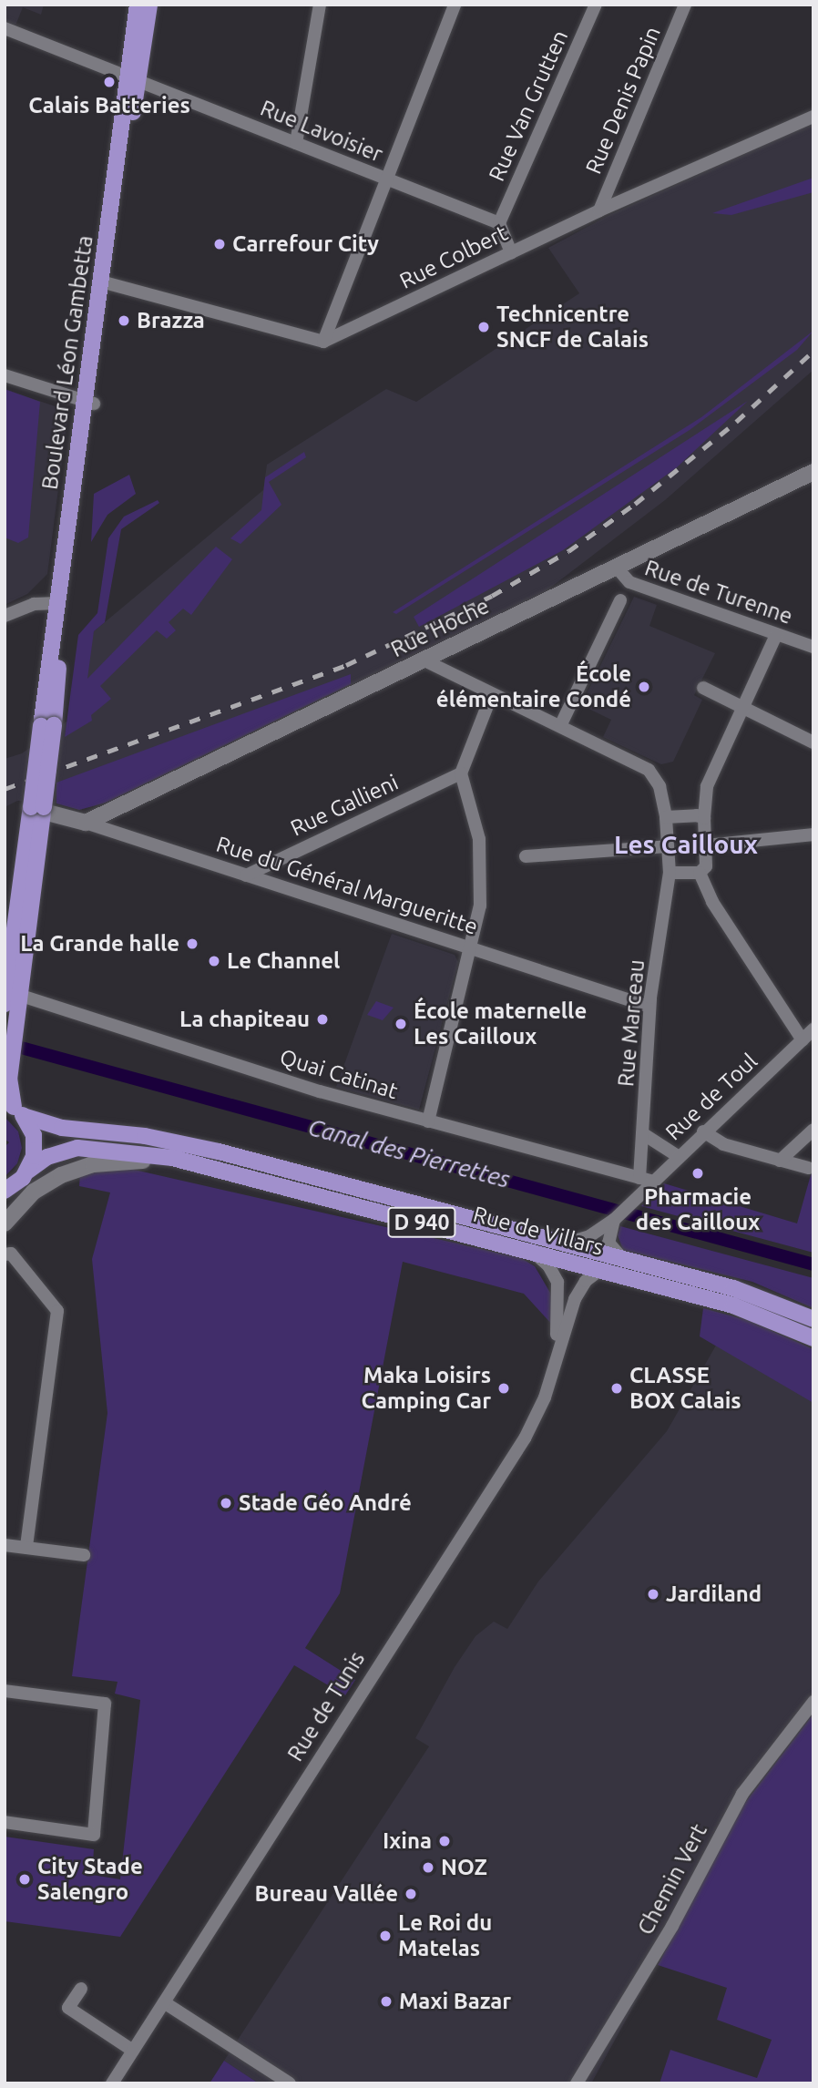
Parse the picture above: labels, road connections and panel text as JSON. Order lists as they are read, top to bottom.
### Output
{
  "streets": {
    "main road": ["Boulevard Léon Gambetta", "D 940", "Rue de Villars"],
    "street": [
      "Rue Denis Papin",
      "Rue Van Grutten",
      "Rue Lavoisier",
      "Rue Colbert",
      "Rue de Turenne",
      "Rue Hoche",
      "Rue Gallieni",
      "Rue du Général Margueritte",
      "Rue Marceau",
      "Quai Catinat",
      "Rue de Toul",
      "Rue de Tunis",
      "Chemin Vert"
    ]
  },
  "crossings": [
    ["Rue Denis Papin", "Rue Colbert"],
    ["Rue Van Grutten", "Rue Lavoisier"],
    ["Rue Lavoisier", "Boulevard Léon Gambetta"],
    ["Rue de Turenne", "Rue Hoche"],
    ["Rue Hoche", "Rue du Général Margueritte"],
    ["Rue Hoche", "Rue Marceau"],
    ["Rue Gallieni", "Rue du Général Margueritte"],
    ["Rue du Général Margueritte", "Rue Marceau"],
    ["Rue Marceau", "Quai Catinat"],
    ["Rue Marceau", "Rue de Toul"],
    ["Quai Catinat", "Rue de Toul"],
    ["Rue de Villars", "Rue de Tunis"]
  ],
  "districts": ["Les Cailloux"],
  "water": ["Canal des Pierrettes"],
  "places": [
    "Calais Batteries",
    "Carrefour City",
    "Brazza",
    "Technicentre SNCF de Calais",
    "École élémentaire Condé",
    "La Grande halle",
    "Le Channel",
    "La chapiteau",
    "École maternelle Les Cailloux",
    "Pharmacie des Cailloux",
    "Maka Loisirs Camping Car",
    "CLASSE BOX Calais",
    "Stade Géo André",
    "Jardiland",
    "Ixina",
    "NOZ",
    "City Stade Salengro",
    "Bureau Vallée",
    "Le Roi du Matelas",
    "Maxi Bazar"
  ]
}
